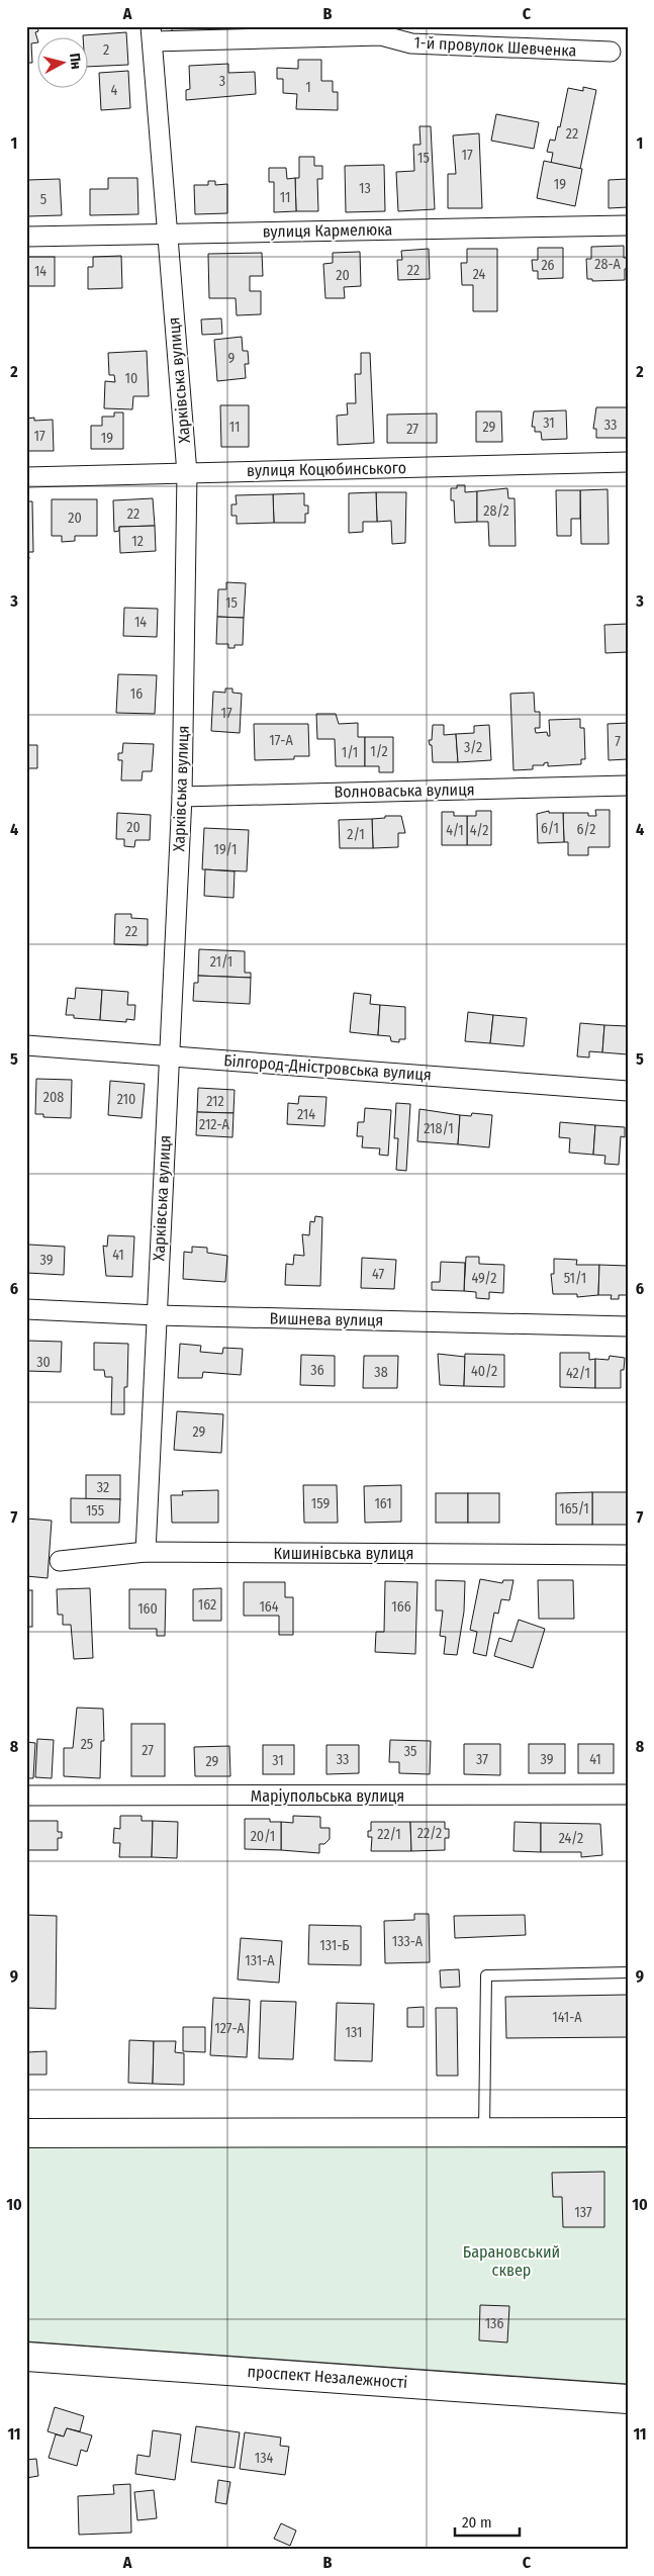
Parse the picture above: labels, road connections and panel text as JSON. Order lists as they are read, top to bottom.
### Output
{
  "streets": {
    "main road": ["проспект Незалежності"],
    "street": [
      "1-й провулок Шевченка",
      "вулиця Кармелюка",
      "Харківська вулиця",
      "вулиця Коцюбинського",
      "Волноваська вулиця",
      "Білгород-Дністровська вулиця",
      "Вишнева вулиця",
      "Кишинівська вулиця",
      "Маріупольська вулиця"
    ]
  },
  "crossings": [
    ["1-й провулок Шевченка", "Харківська вулиця"],
    ["вулиця Кармелюка", "Харківська вулиця"],
    ["Харківська вулиця", "вулиця Коцюбинського"],
    ["Харківська вулиця", "Волноваська вулиця"],
    ["Харківська вулиця", "Білгород-Дністровська вулиця"],
    ["Харківська вулиця", "Вишнева вулиця"],
    ["Харківська вулиця", "Кишинівська вулиця"]
  ],
  "parks": ["Барановський сквер"],
  "house_numbers": [
    "2",
    "3",
    "1",
    "4",
    "22",
    "17",
    "15",
    "19",
    "13",
    "11",
    "5",
    "28-А",
    "26",
    "22",
    "14",
    "24",
    "20",
    "9",
    "10",
    "31",
    "33",
    "11",
    "29",
    "27",
    "17",
    "19",
    "28/2",
    "22",
    "20",
    "12",
    "15",
    "14",
    "16",
    "17",
    "17-А",
    "7",
    "3/2",
    "1/2",
    "1/1",
    "20",
    "6/1",
    "6/2",
    "4/1",
    "4/2",
    "2/1",
    "19/1",
    "22",
    "21/1",
    "208",
    "210",
    "212",
    "214",
    "212-А",
    "218/1",
    "41",
    "39",
    "47",
    "49/2",
    "51/1",
    "30",
    "36",
    "40/2",
    "38",
    "42/1",
    "29",
    "32",
    "159",
    "161",
    "165/1",
    "155",
    "162",
    "164",
    "166",
    "160",
    "25",
    "27",
    "35",
    "33",
    "37",
    "39",
    "41",
    "31",
    "29",
    "22/2",
    "22/1",
    "20/1",
    "24/2",
    "133-А",
    "131-Б",
    "131-А",
    "141-А",
    "127-А",
    "131",
    "137",
    "136",
    "134"
  ],
  "scale_bar": "20 m",
  "north": "right",
  "grid": {
    "columns": ["A", "B", "C"],
    "rows": [
      "1",
      "2",
      "3",
      "4",
      "5",
      "6",
      "7",
      "8",
      "9",
      "10",
      "11"
    ]
  }
}
